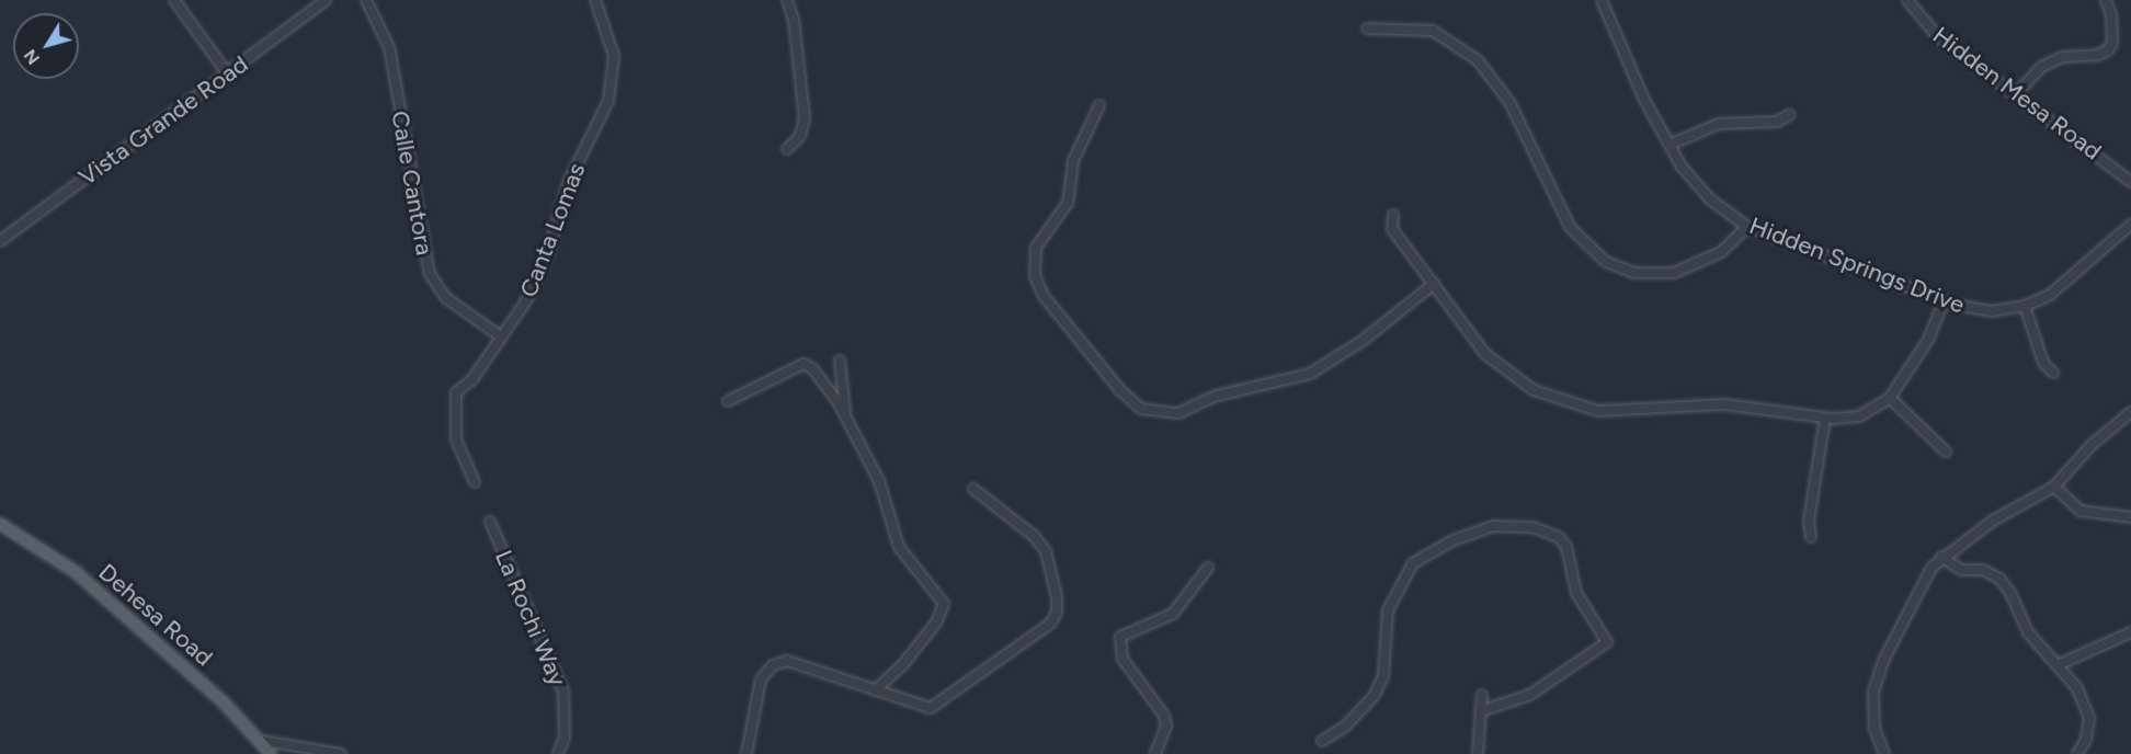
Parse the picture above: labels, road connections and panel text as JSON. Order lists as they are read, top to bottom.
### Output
{
  "streets": {
    "main road": ["Dehesa Road"],
    "street": [
      "Hidden Mesa Road",
      "Vista Grande Road",
      "Calle Cantora",
      "Canta Lomas",
      "Hidden Springs Drive",
      "La Rochi Way"
    ]
  },
  "crossings": [
    ["Calle Cantora", "Canta Lomas"]
  ],
  "north": "bottom left"
}
